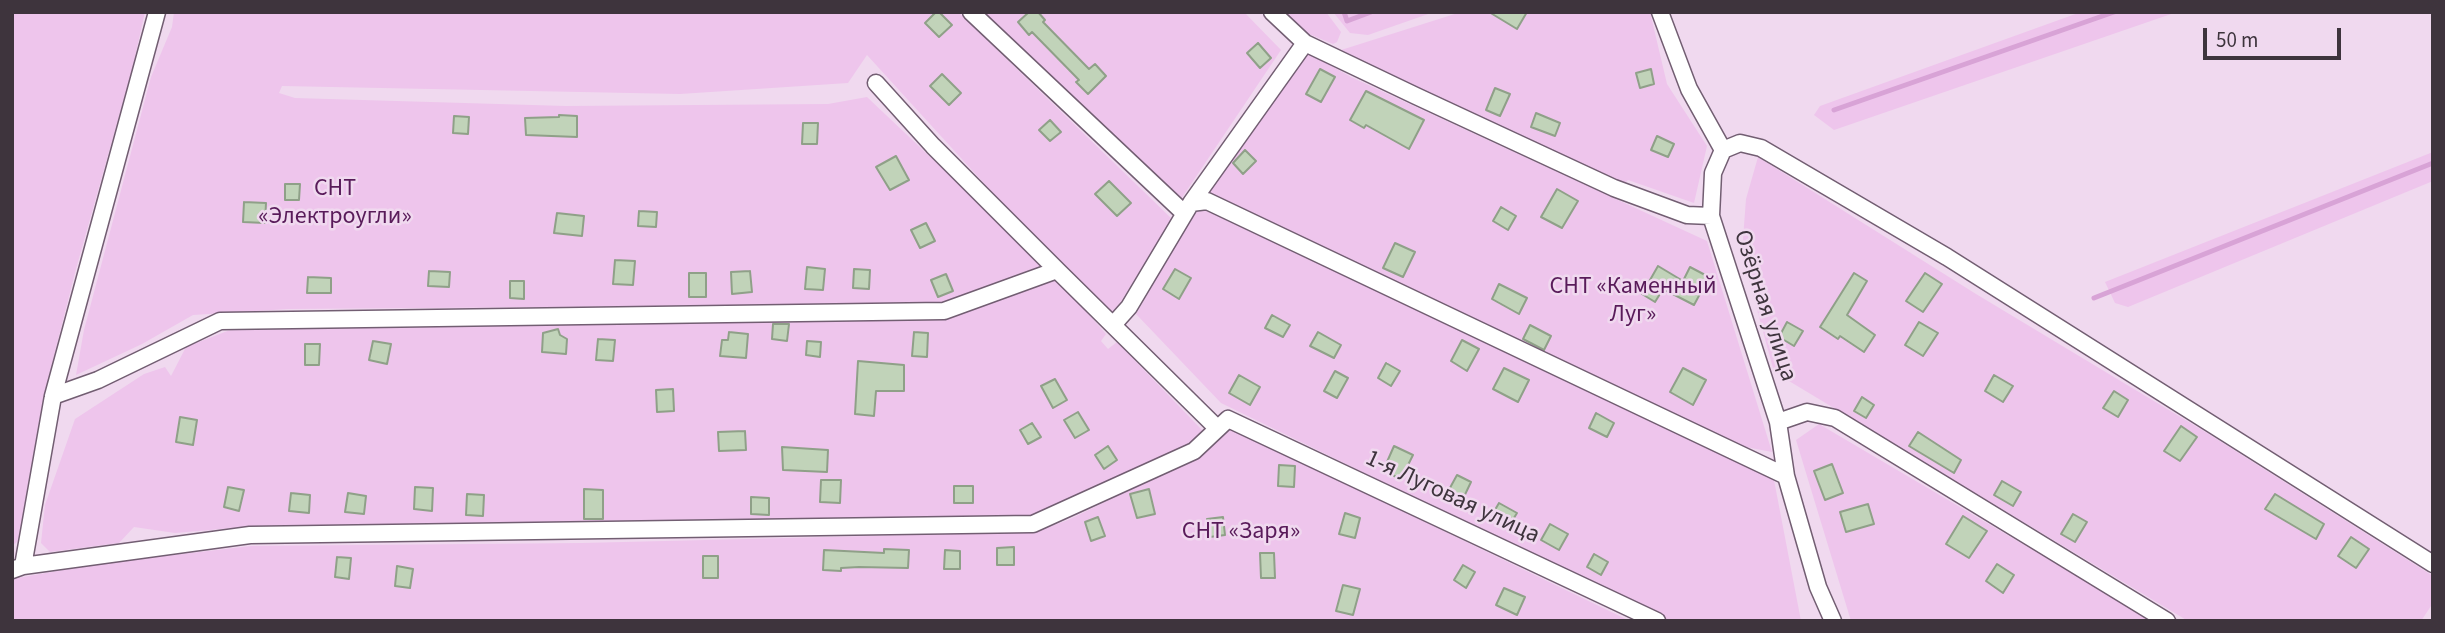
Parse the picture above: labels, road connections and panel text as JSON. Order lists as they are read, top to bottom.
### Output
{
  "streets": {
    "street": ["Озёрная улица", "1-я Луговая улица"]
  },
  "parks": ["СНТ «Электроугли»", "СНТ «Каменный Луг»", "СНТ «Заря»"],
  "scale_bar": "50 m"
}
